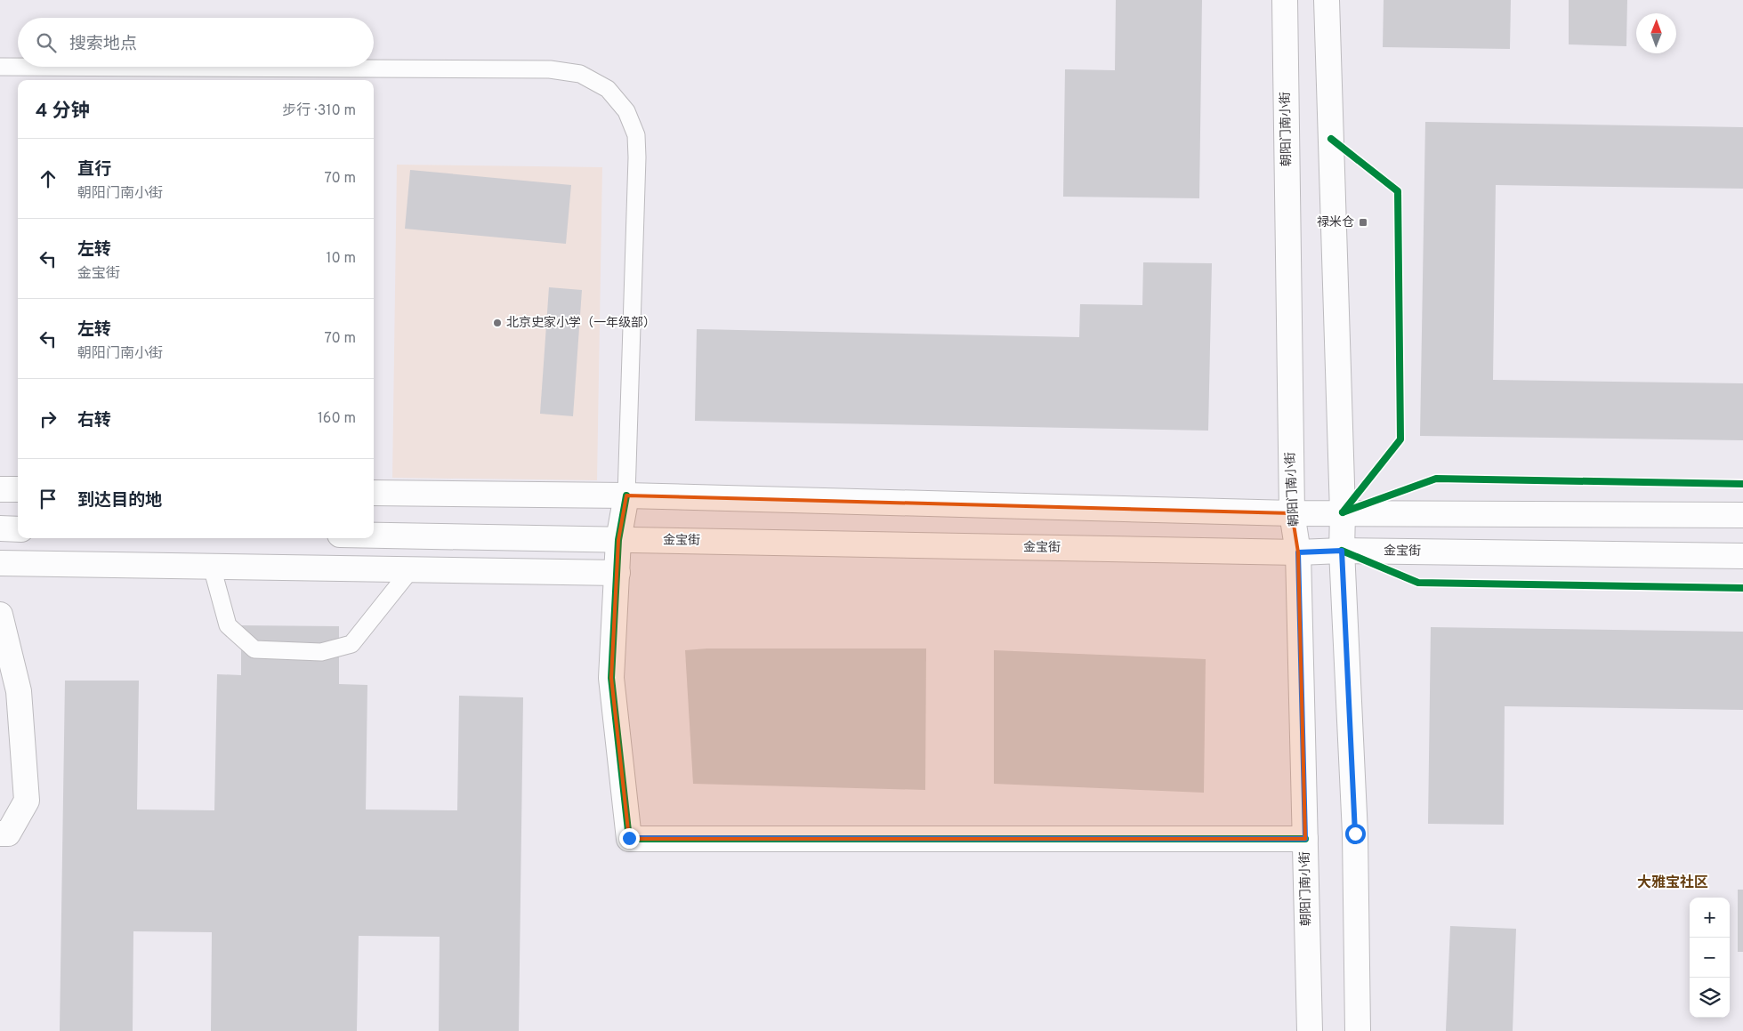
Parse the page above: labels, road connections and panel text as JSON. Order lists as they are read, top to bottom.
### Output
{
  "streets": {
    "main road": ["朝阳门南小街", "金宝街"]
  },
  "crossings": [
    ["朝阳门南小街", "金宝街"]
  ],
  "districts": ["大雅宝社区"],
  "places": {
    "transit": ["禄米仓"],
    "other": ["北京史家小学（一年级部）"]
  },
  "north": "top",
  "page": {
    "search": "搜索地点",
    "heading": ["4 分钟", "步行 · 310 m"],
    "list": [
      ["直行", "朝阳门南小街", "70 m"],
      ["左转", "金宝街", "10 m"],
      ["左转", "朝阳门南小街", "70 m"],
      ["右转", "160 m"],
      "到达目的地"
    ],
    "map_buttons": ["+", "−"]
  }
}
